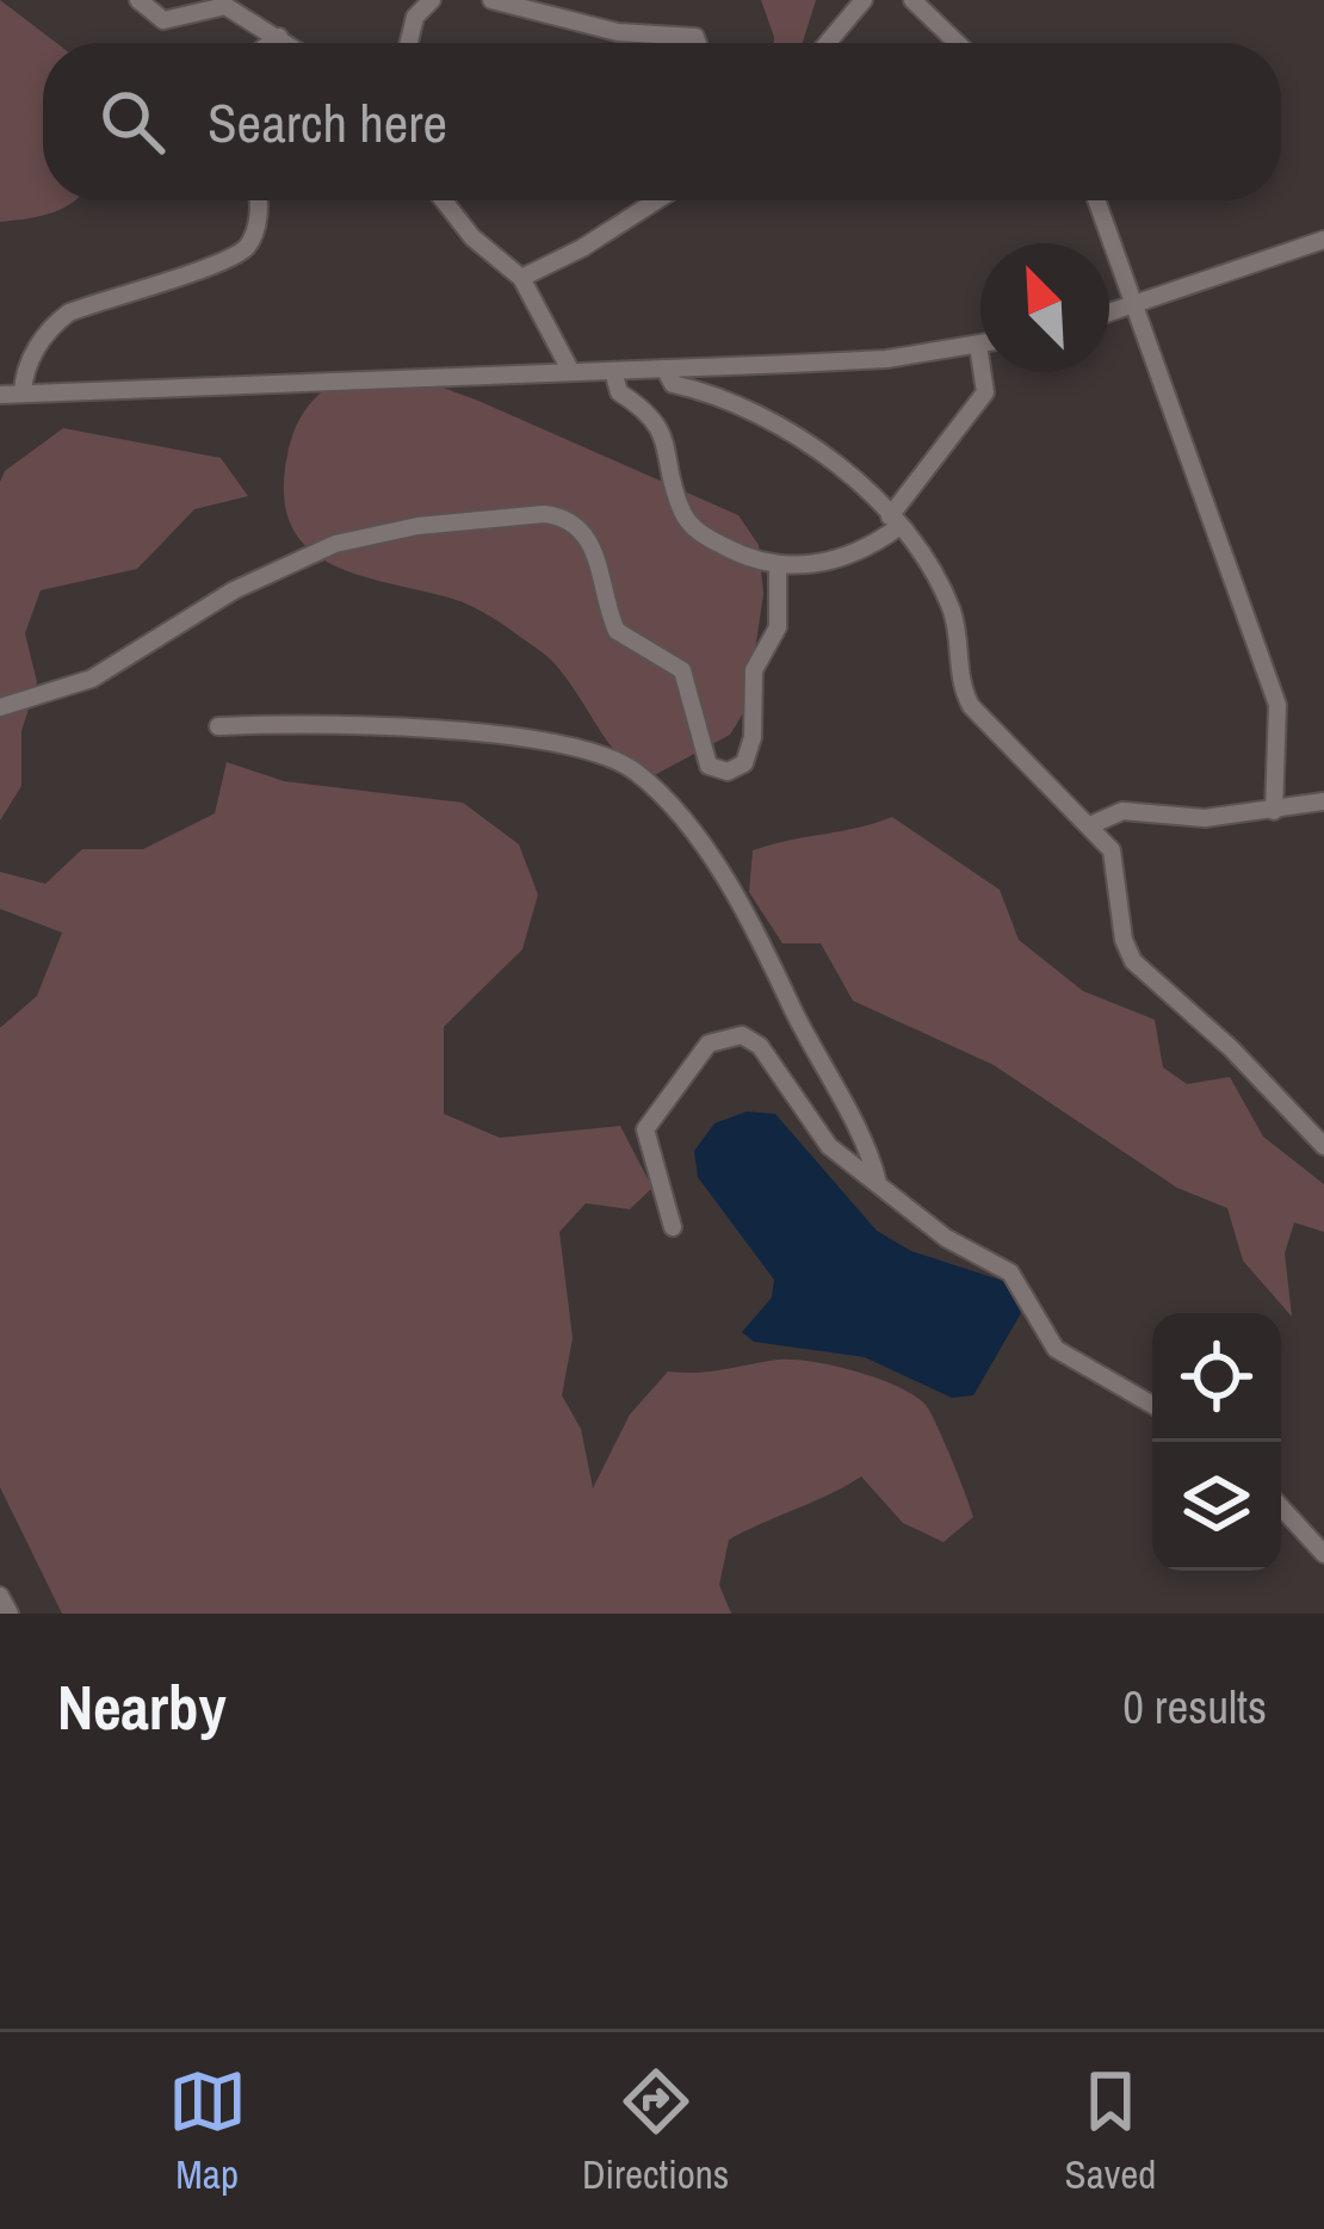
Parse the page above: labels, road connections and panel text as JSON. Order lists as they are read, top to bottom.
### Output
{
  "north": "top left",
  "page": {
    "search": "Search here",
    "heading": ["Nearby", "0 results"],
    "nav": ["Map", "Directions", "Saved"]
  }
}
